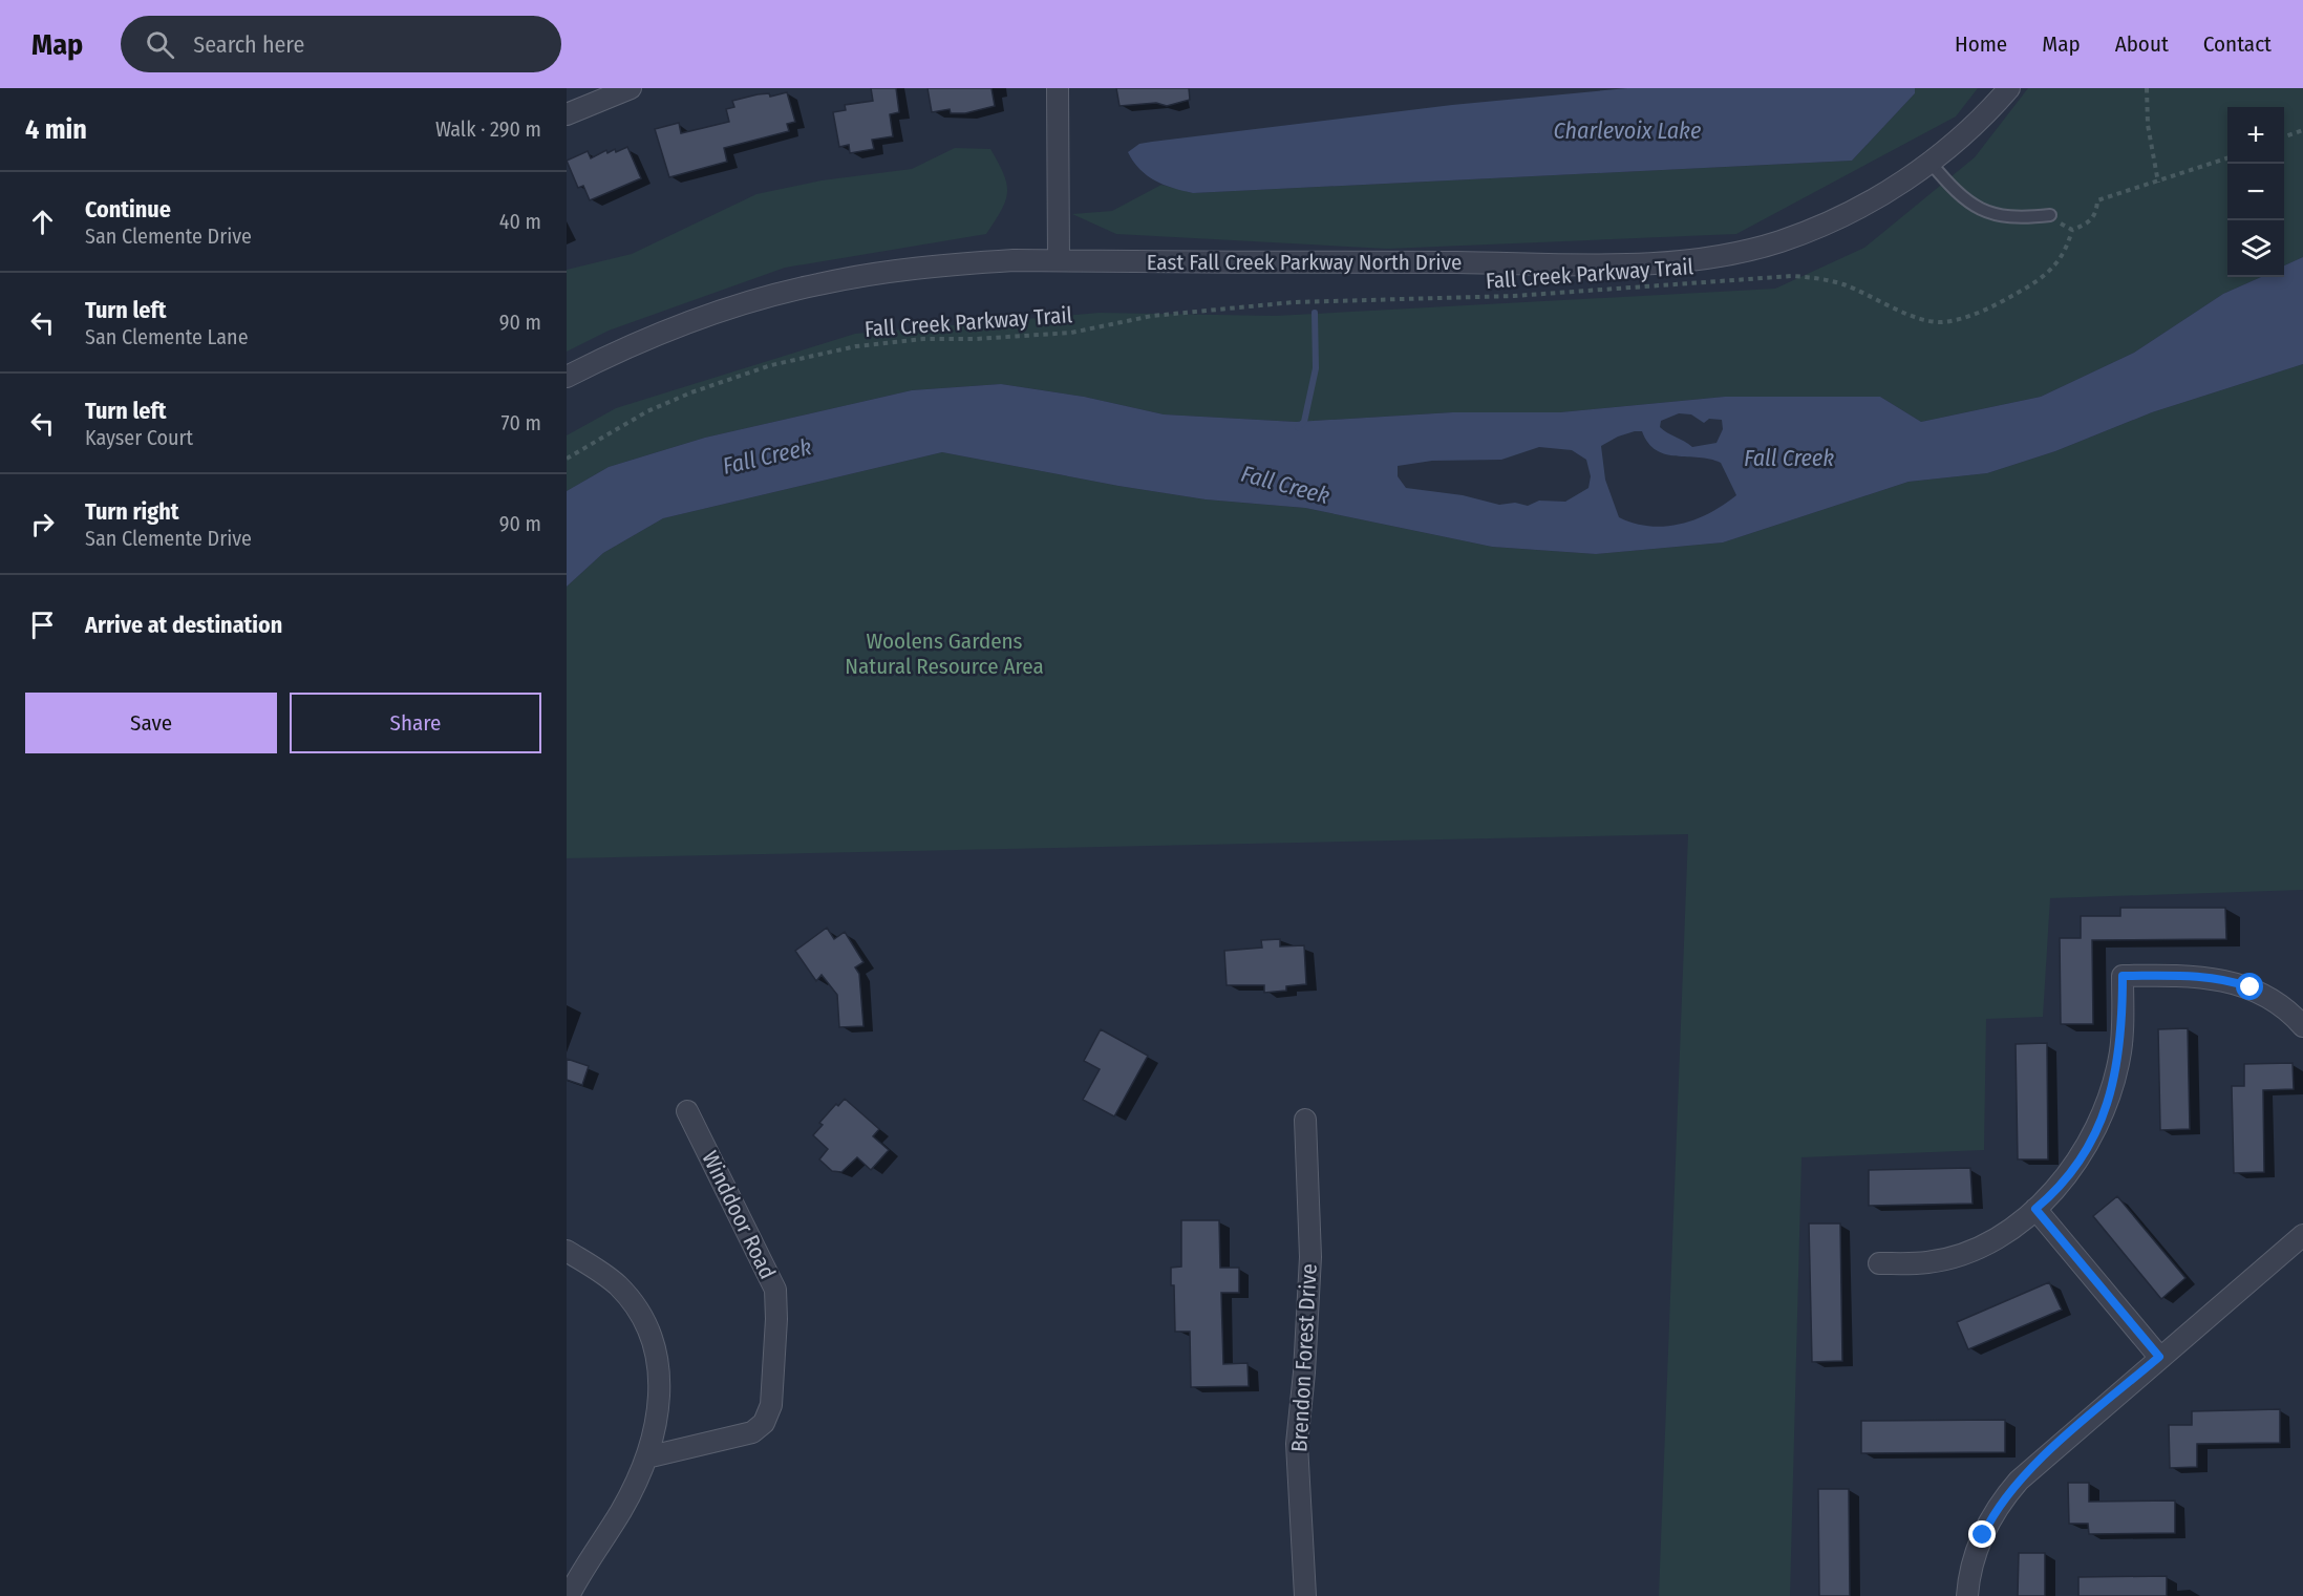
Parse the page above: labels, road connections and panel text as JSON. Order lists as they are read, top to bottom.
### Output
{
  "streets": {
    "street": ["East Fall Creek Parkway North Drive", "Winddoor Road", "Brendon Forest Drive"],
    "path": ["Fall Creek Parkway Trail"]
  },
  "water": ["Charlevoix Lake", "Fall Creek"],
  "parks": ["Woolens Gardens Natural Resource Area"],
  "page": {
    "header": "Map",
    "search": "Search here",
    "nav": [
      "Home",
      "Map",
      "About",
      "Contact"
    ],
    "heading": ["4 min", "Walk · 290 m"],
    "map_buttons": ["+", "−"],
    "list": [
      ["Continue", "San Clemente Drive", "40 m"],
      ["Turn left", "San Clemente Lane", "90 m"],
      ["Turn left", "Kayser Court", "70 m"],
      ["Turn right", "San Clemente Drive", "90 m"],
      "Arrive at destination"
    ],
    "buttons": ["Save", "Share"]
  }
}
